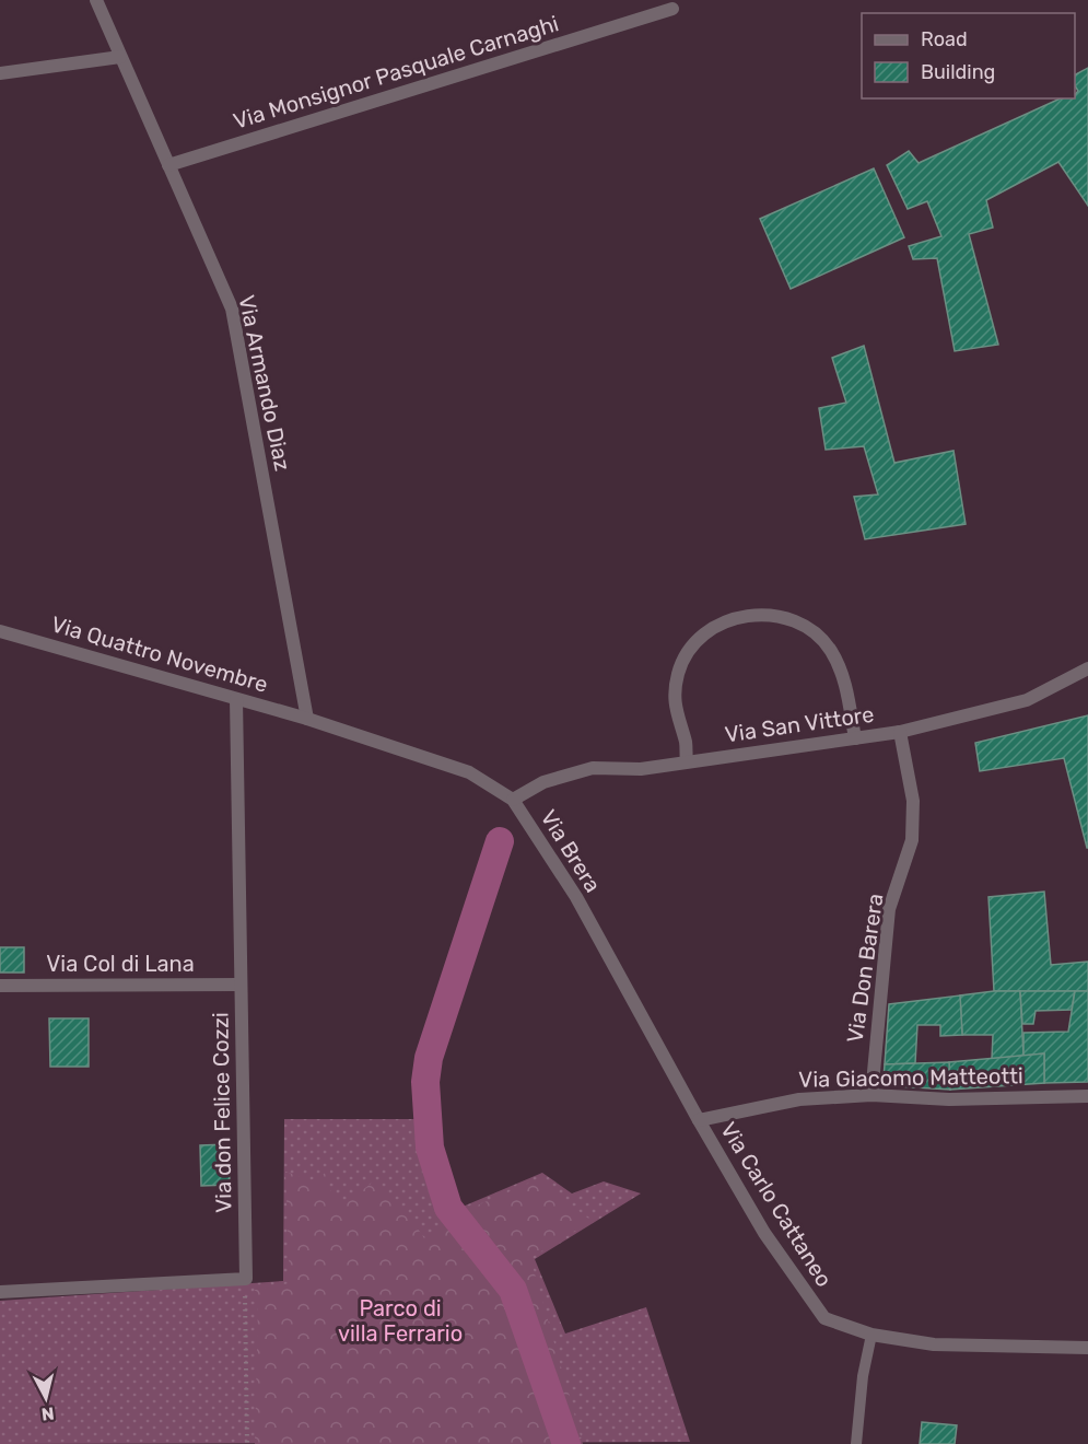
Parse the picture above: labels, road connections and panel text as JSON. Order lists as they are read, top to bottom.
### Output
{
  "streets": {
    "street": [
      "Via Monsignor Pasquale Carnaghi",
      "Via Armando Diaz",
      "Via Quattro Novembre",
      "Via San Vittore",
      "Via Brera",
      "Via Col di Lana",
      "Via Don Barera",
      "Via Giacomo Matteotti",
      "Via don Felice Cozzi",
      "Via Carlo Cattaneo"
    ]
  },
  "crossings": [
    ["Via Monsignor Pasquale Carnaghi", "Via Armando Diaz"],
    ["Via Armando Diaz", "Via Quattro Novembre"],
    ["Via Armando Diaz", "Via Brera"],
    ["Via Quattro Novembre", "Via Brera"],
    ["Via Quattro Novembre", "Via don Felice Cozzi"],
    ["Via San Vittore", "Via Brera"],
    ["Via San Vittore", "Via Don Barera"],
    ["Via Brera", "Via Giacomo Matteotti"],
    ["Via Brera", "Via Carlo Cattaneo"],
    ["Via Col di Lana", "Via don Felice Cozzi"],
    ["Via Don Barera", "Via Giacomo Matteotti"],
    ["Via Giacomo Matteotti", "Via Carlo Cattaneo"]
  ],
  "parks": ["Parco di villa Ferrario"],
  "legend": ["Road", "Building"],
  "north": "bottom"
}
